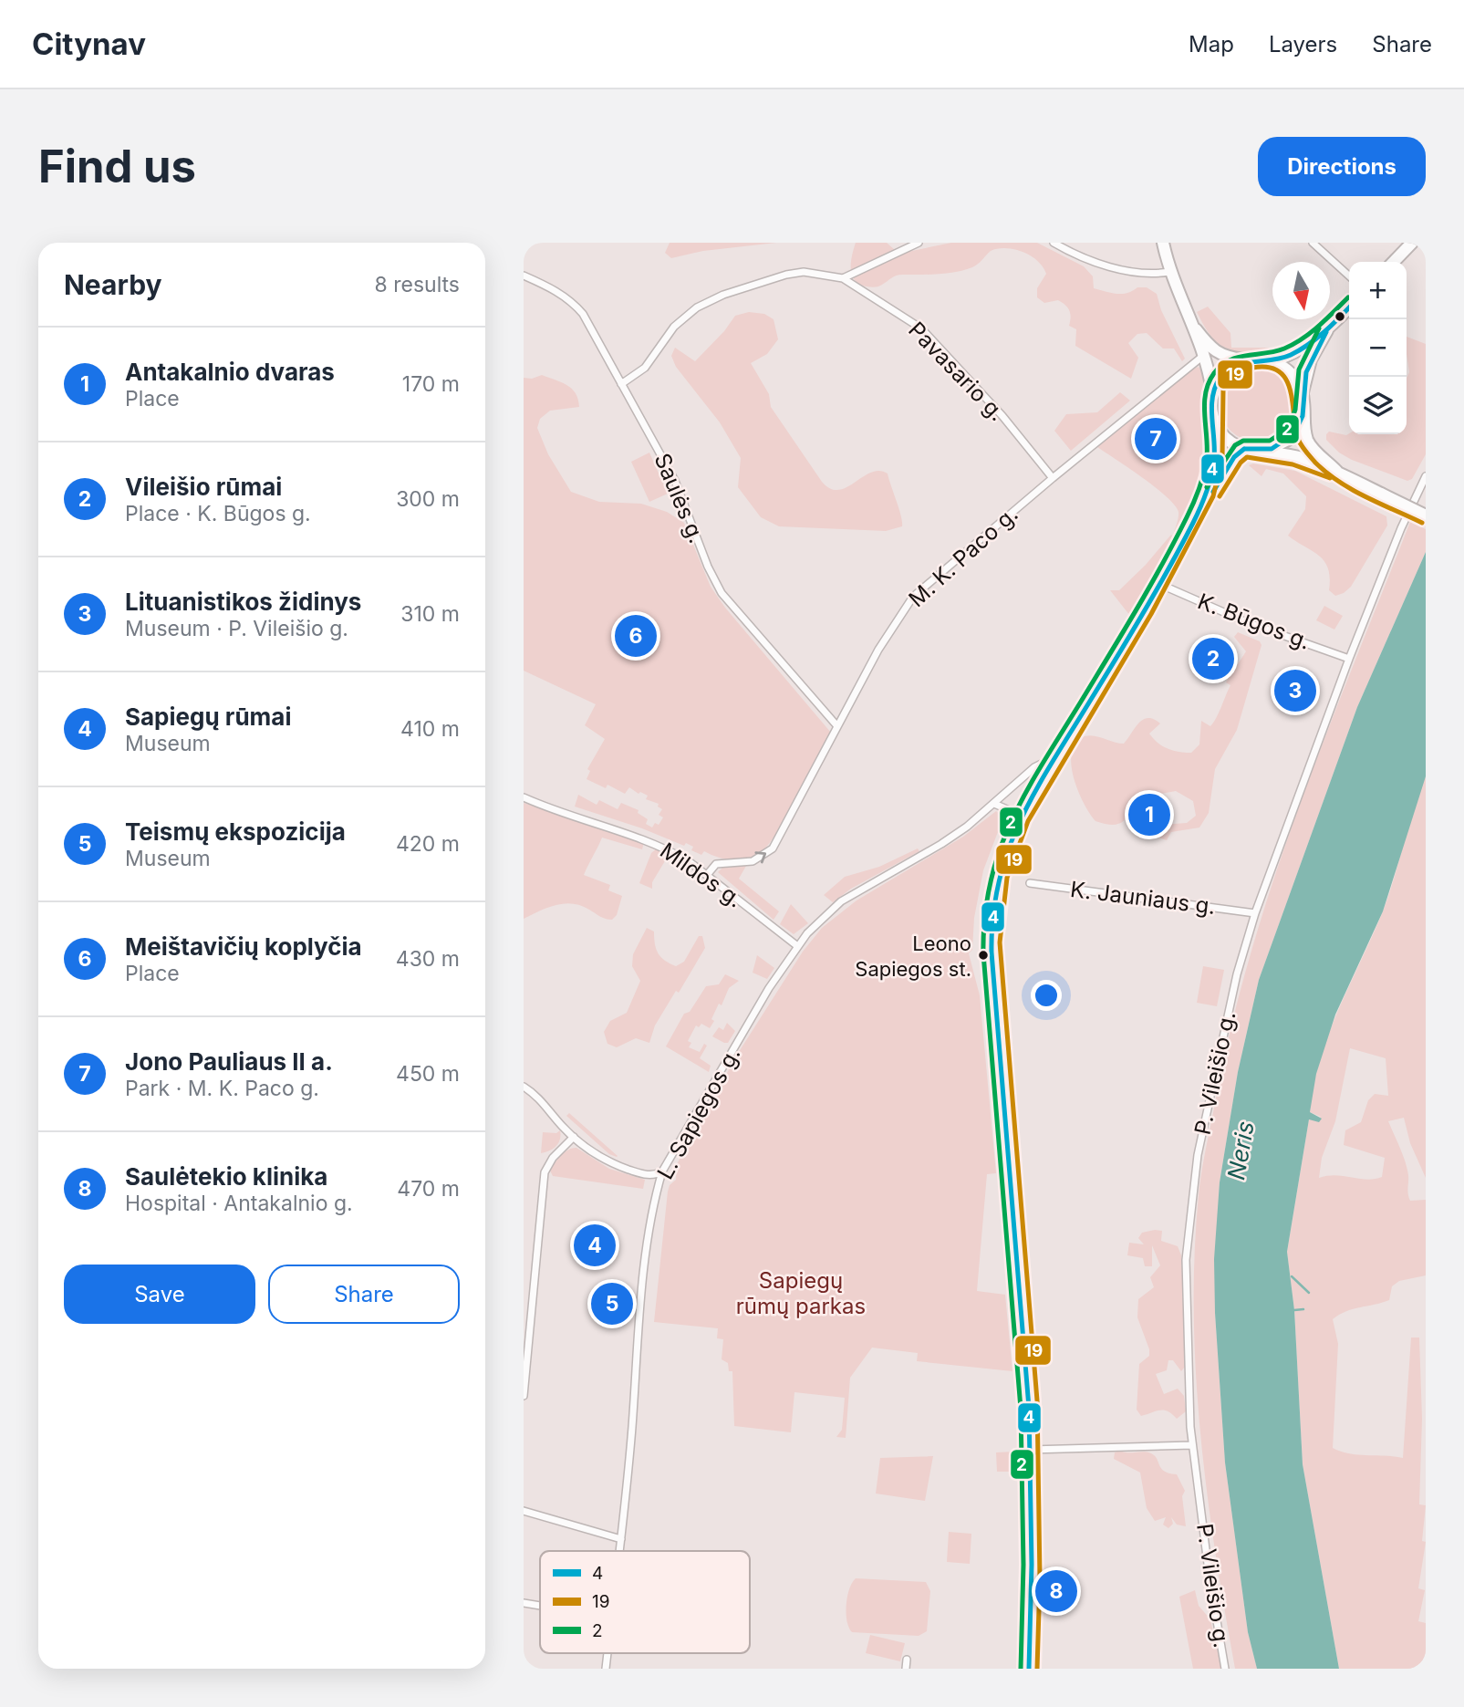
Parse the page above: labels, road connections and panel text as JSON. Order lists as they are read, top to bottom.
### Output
{
  "streets": {
    "street": [
      "Pavasario g.",
      "Saulės g.",
      "M. K. Paco g.",
      "K. Būgos g.",
      "Mildos g.",
      "K. Jauniaus g.",
      "P. Vileišio g.",
      "L. Sapiegos g."
    ]
  },
  "crossings": [
    ["Pavasario g.", "Saulės g."],
    ["Pavasario g.", "M. K. Paco g."],
    ["Saulės g.", "M. K. Paco g."],
    ["M. K. Paco g.", "Mildos g."],
    ["K. Būgos g.", "P. Vileišio g."],
    ["Mildos g.", "L. Sapiegos g."],
    ["K. Jauniaus g.", "P. Vileišio g."]
  ],
  "water": ["Neris"],
  "parks": ["Sapiegų rūmų parkas"],
  "places": ["Leono Sapiegos st."],
  "lines": ["transit line 2", "transit line 4", "transit line 19"],
  "legend": ["4", "19", "2"],
  "north": "bottom",
  "page": {
    "header": "Citynav",
    "nav": ["Map", "Layers", "Share"],
    "buttons": [
      "Directions",
      ["Save", "Share"]
    ],
    "title": "Find us",
    "heading": ["Nearby", "8 results"],
    "map_buttons": ["+", "−"],
    "list": [
      {
        "mark": "1",
        "name": "Antakalnio dvaras",
        "note": "Place",
        "value": "170 m"
      },
      {
        "mark": "2",
        "name": "Vileišio rūmai",
        "note": "Place · K. Būgos g.",
        "value": "300 m"
      },
      {
        "mark": "3",
        "name": "Lituanistikos židinys",
        "note": "Museum · P. Vileišio g.",
        "value": "310 m"
      },
      {
        "mark": "4",
        "name": "Sapiegų rūmai",
        "note": "Museum",
        "value": "410 m"
      },
      {
        "mark": "5",
        "name": "Teismų ekspozicija",
        "note": "Museum",
        "value": "420 m"
      },
      {
        "mark": "6",
        "name": "Meištavičių koplyčia",
        "note": "Place",
        "value": "430 m"
      },
      {
        "mark": "7",
        "name": "Jono Pauliaus II a.",
        "note": "Park · M. K. Paco g.",
        "value": "450 m"
      },
      {
        "mark": "8",
        "name": "Saulėtekio klinika",
        "note": "Hospital · Antakalnio g.",
        "value": "470 m"
      }
    ],
    "pins": [
      "7",
      "6",
      "2",
      "3",
      "1",
      "4",
      "5",
      "8"
    ]
  }
}
